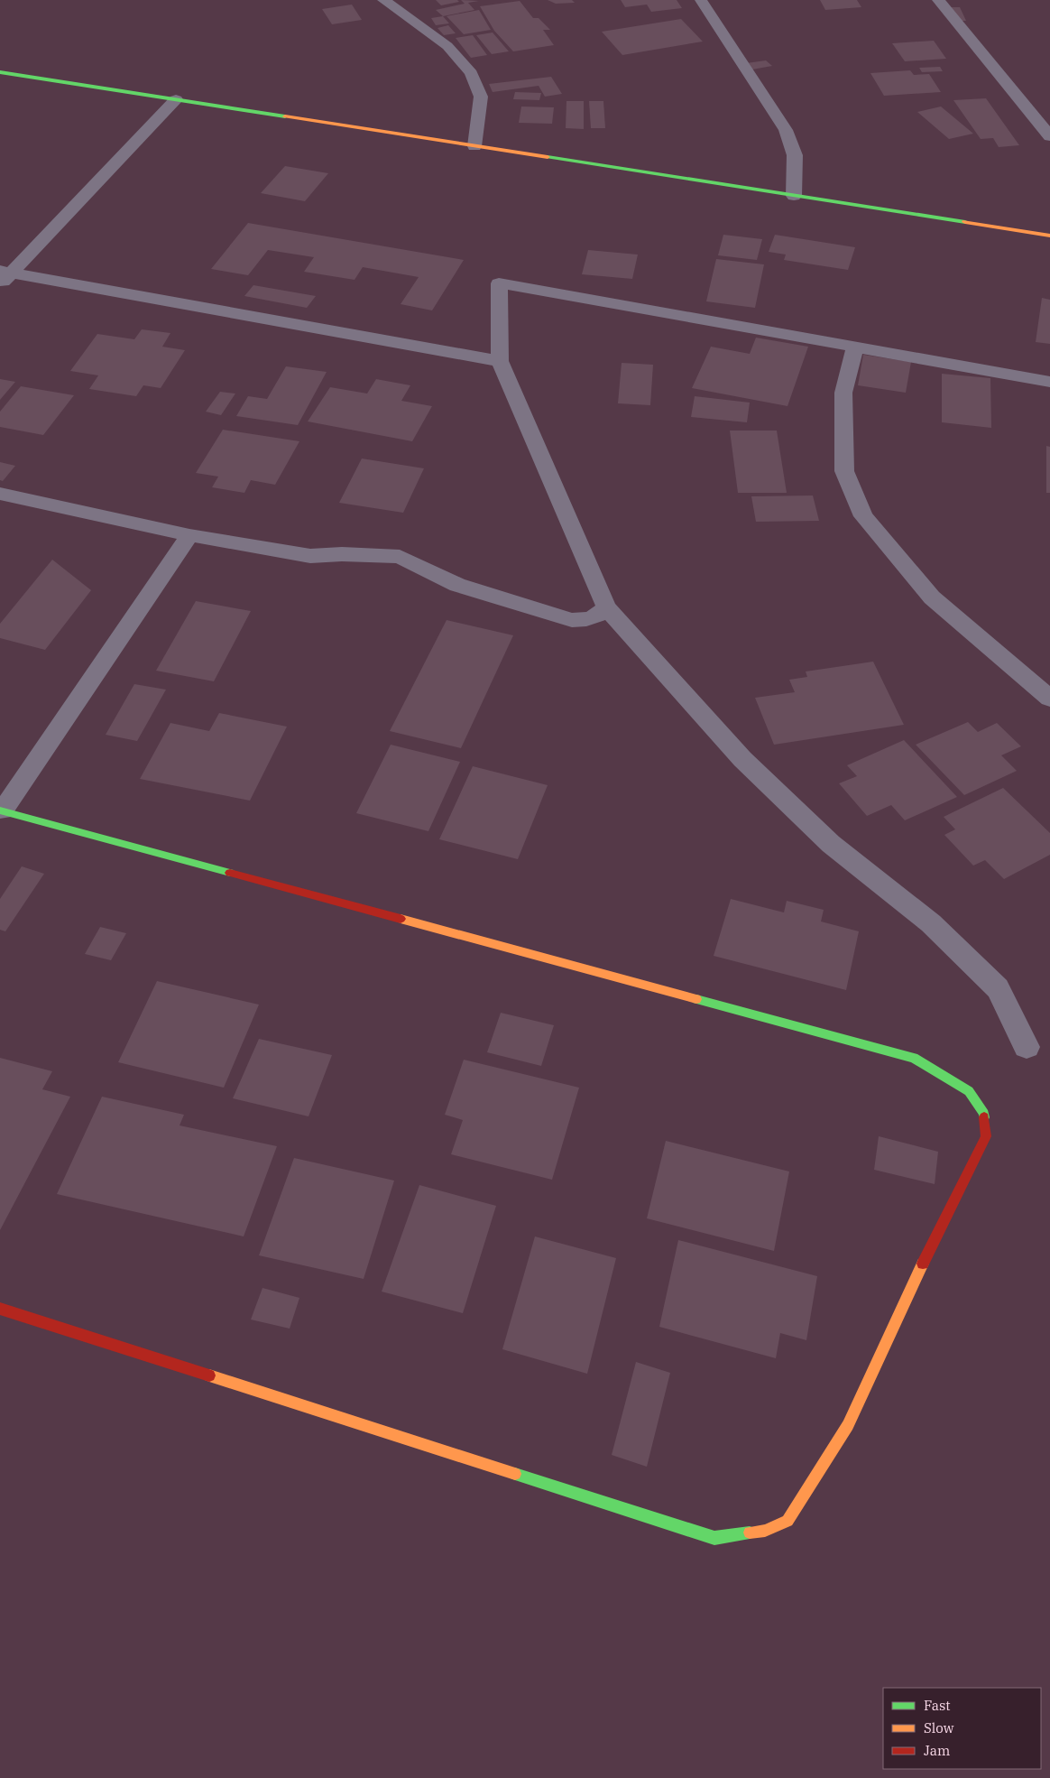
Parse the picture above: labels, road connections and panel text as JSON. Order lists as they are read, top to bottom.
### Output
{
  "legend": ["Fast", "Slow", "Jam"]
}
